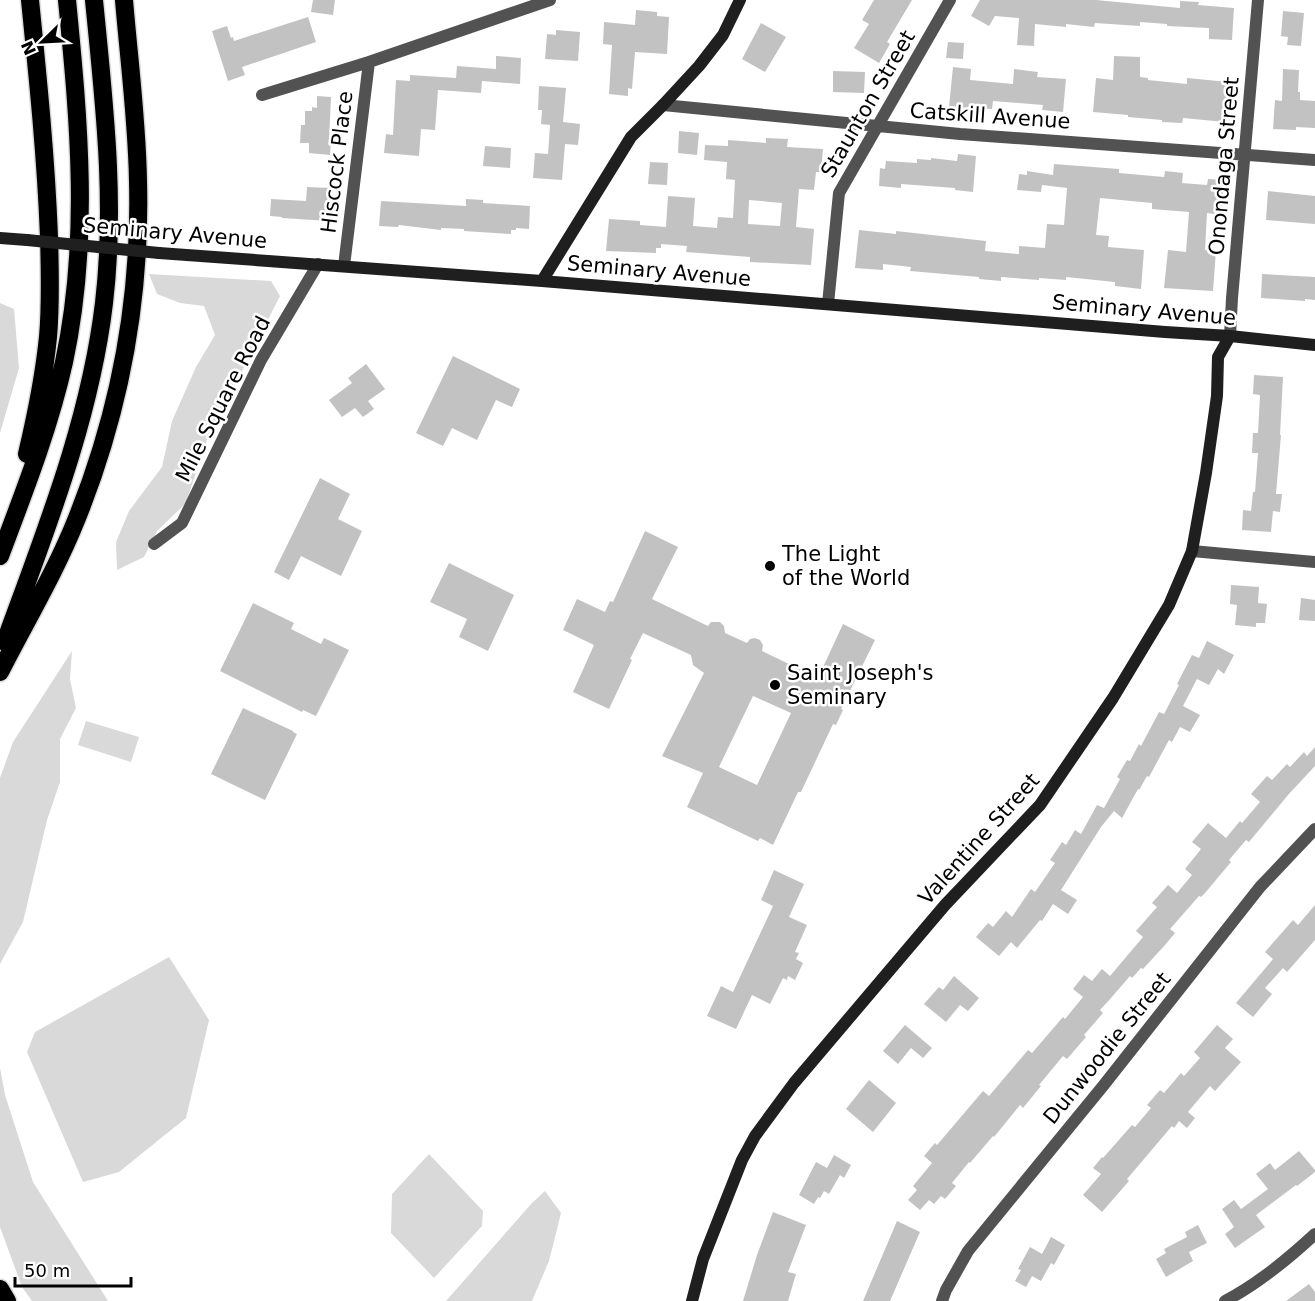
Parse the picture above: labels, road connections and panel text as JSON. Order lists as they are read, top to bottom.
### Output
{
  "streets": {
    "street": [
      "Staunton Street",
      "Catskill Avenue",
      "Hiscock Place",
      "Onondaga Street",
      "Seminary Avenue",
      "Mile Square Road",
      "Valentine Street",
      "Dunwoodie Street"
    ]
  },
  "crossings": [
    ["Staunton Street", "Catskill Avenue"],
    ["Staunton Street", "Seminary Avenue"],
    ["Catskill Avenue", "Onondaga Street"],
    ["Hiscock Place", "Seminary Avenue"],
    ["Onondaga Street", "Seminary Avenue"],
    ["Onondaga Street", "Valentine Street"],
    ["Seminary Avenue", "Mile Square Road"],
    ["Seminary Avenue", "Valentine Street"]
  ],
  "places": ["The Light of the World", "Saint Joseph's Seminary"],
  "scale_bar": "50 m",
  "north": "bottom left"
}
